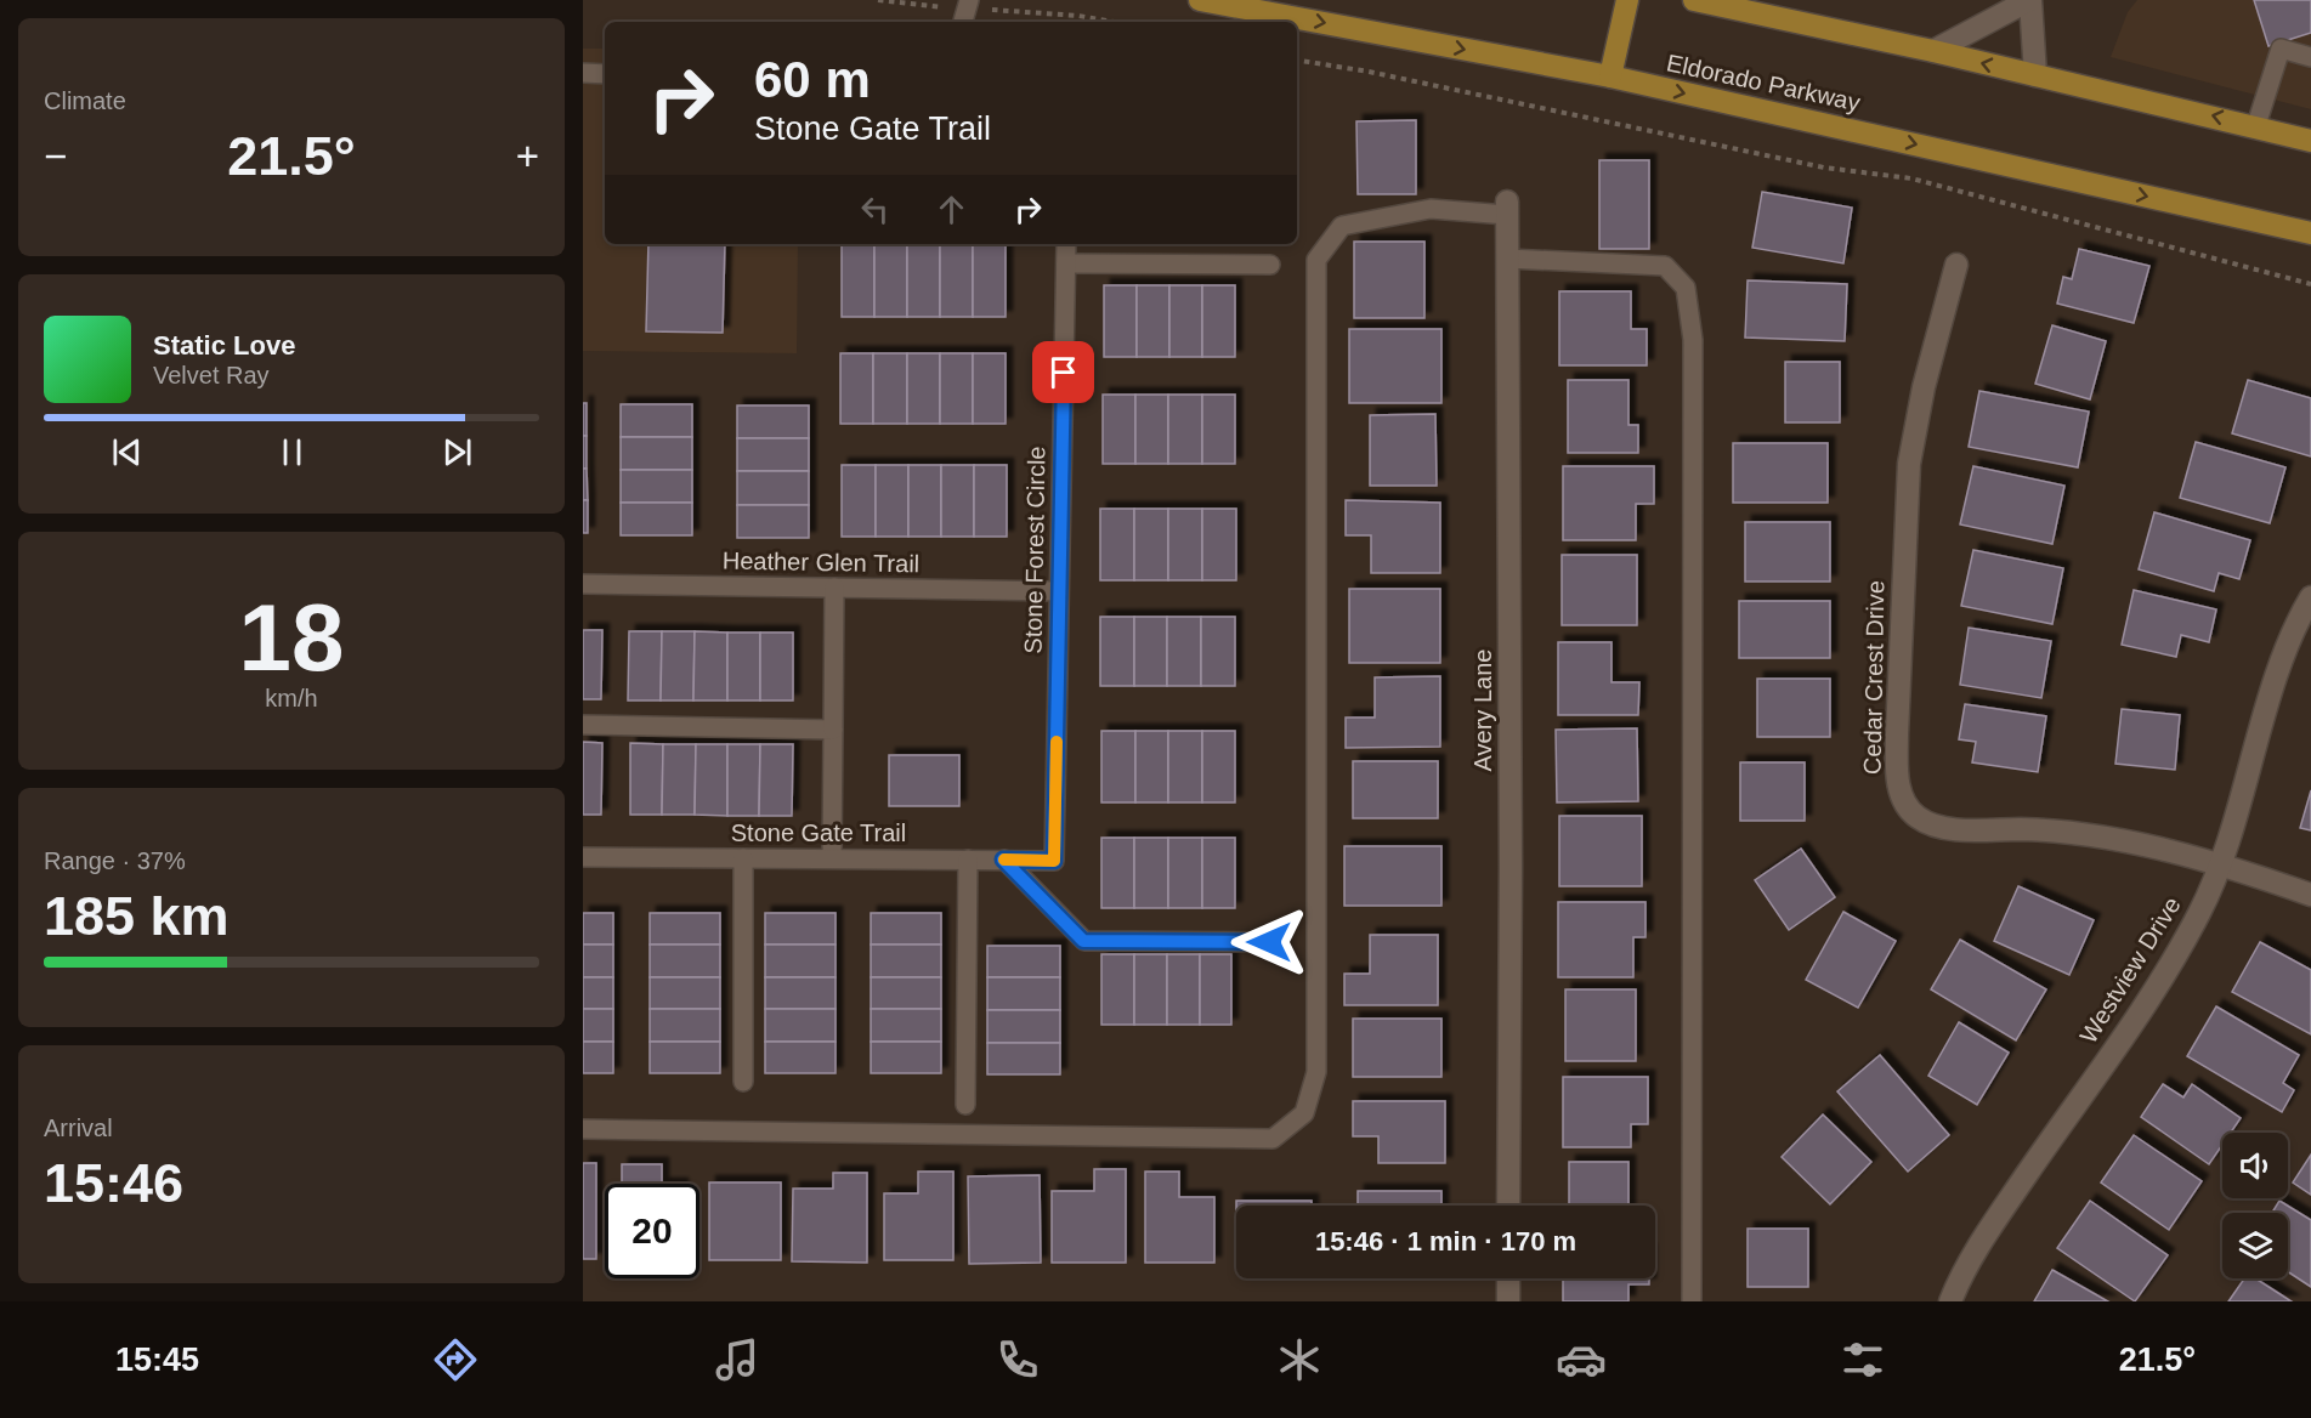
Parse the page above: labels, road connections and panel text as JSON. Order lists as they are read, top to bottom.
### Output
{
  "streets": {
    "main road": ["Eldorado Parkway"],
    "street": ["Cedar Crest Drive", "Avery Lane", "Westview Drive"],
    "lane": ["Stone Forest Circle", "Heather Glen Trail", "Stone Gate Trail"]
  },
  "crossings": [
    ["Stone Forest Circle", "Heather Glen Trail"],
    ["Stone Forest Circle", "Stone Gate Trail"],
    ["Cedar Crest Drive", "Westview Drive"]
  ],
  "page": {
    "tile": [
      "Climate",
      ["18", "km/h"],
      ["Range · 37%", "185 km"],
      ["Arrival", "15:46"]
    ],
    "turn": ["60 m", "Stone Gate Trail"],
    "heat": ["−", "21.5°", "+"],
    "song": ["Static Love", "Velvet Ray"],
    "limit": "20",
    "trip": "15:46 · 1 min · 170 m",
    "tabs": ["15:45", "21.5°"]
  }
}
